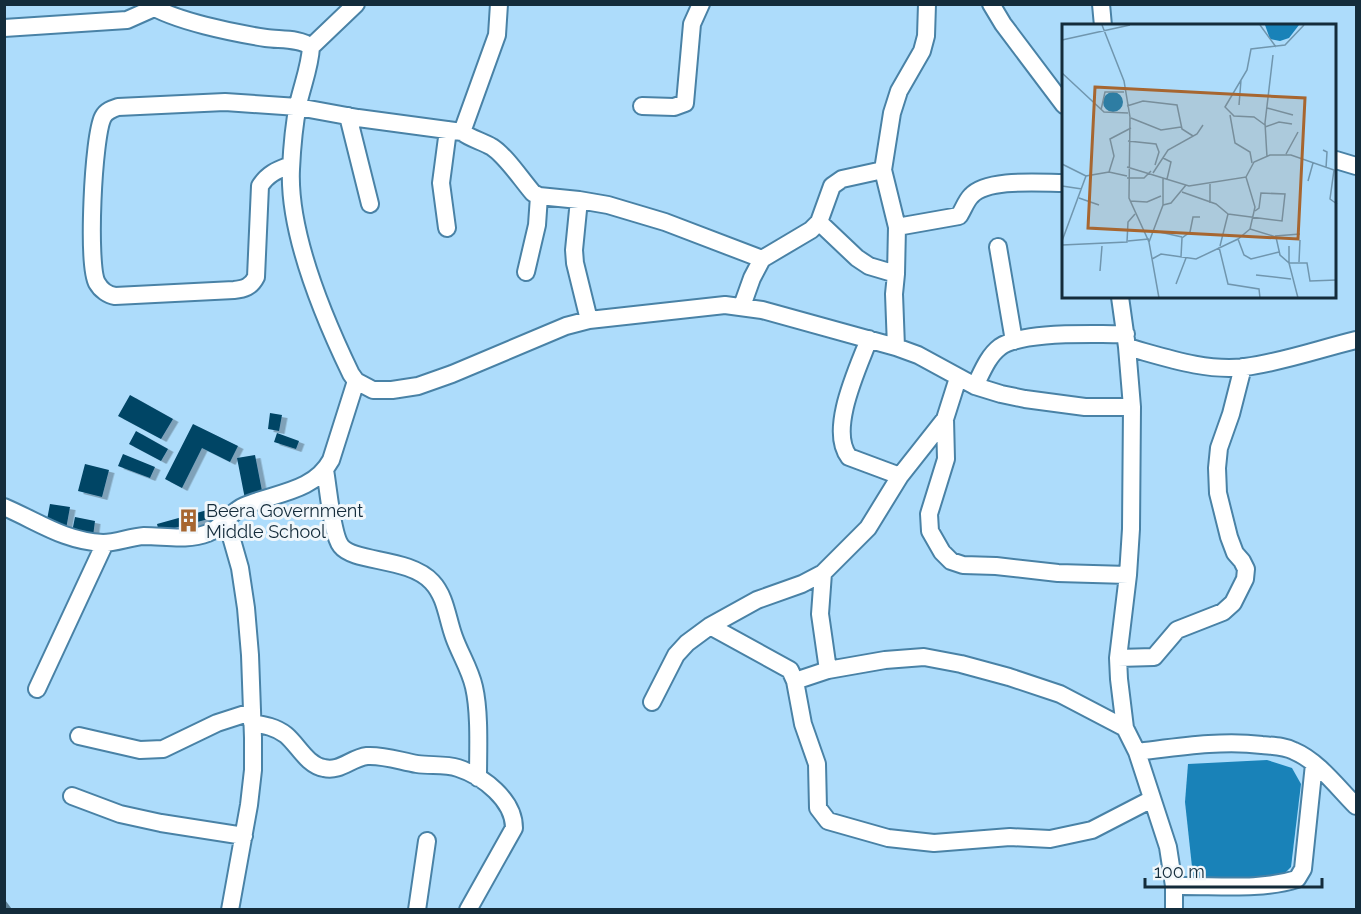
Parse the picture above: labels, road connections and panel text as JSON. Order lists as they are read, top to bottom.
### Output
{
  "places": {
    "building": ["Beera Government Middle School"]
  },
  "scale_bar": "100 m"
}
